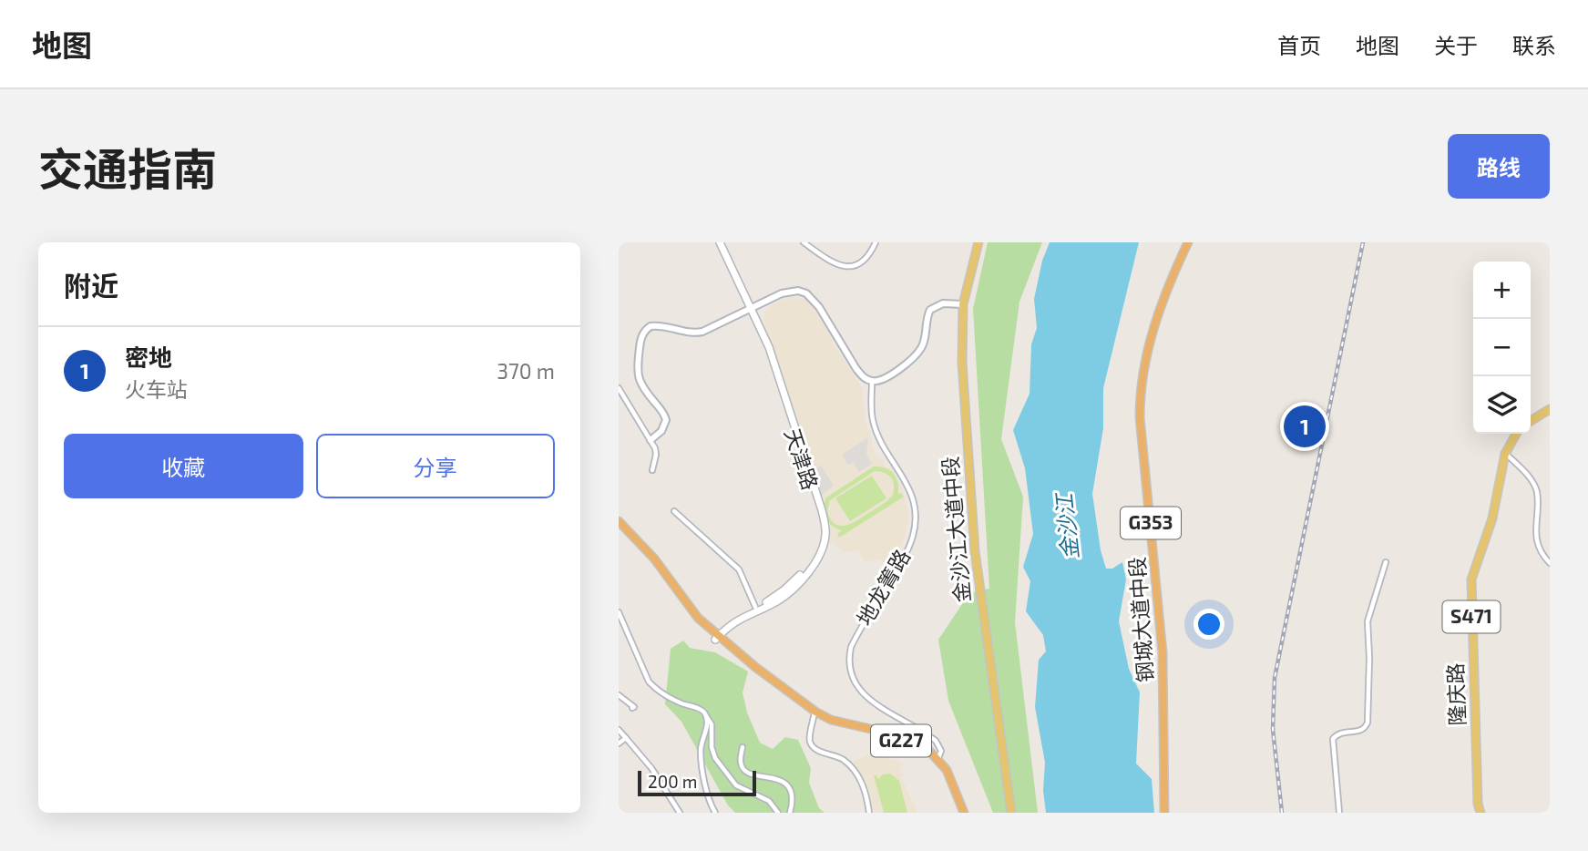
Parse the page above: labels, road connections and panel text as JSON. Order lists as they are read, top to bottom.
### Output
{
  "streets": {
    "highway": ["G353", "钢城大道中段", "G227"],
    "main road": [
      "天津路",
      "金沙江大道中段",
      "S471",
      "隆庆路"
    ],
    "street": ["地龙箐路"]
  },
  "crossings": [
    ["天津路", "G227"],
    ["地龙箐路", "G227"]
  ],
  "water": ["金沙江"],
  "scale_bar": "200 m",
  "page": {
    "header": "地图",
    "nav": [
      "首页",
      "地图",
      "关于",
      "联系"
    ],
    "title": "交通指南",
    "buttons": [
      "路线",
      ["收藏", "分享"]
    ],
    "heading": "附近",
    "map_buttons": ["+", "−"],
    "list": [
      {
        "mark": "1",
        "name": "密地",
        "note": "火车站",
        "value": "370 m"
      }
    ],
    "pins": "1",
    "scale": "200 m"
  }
}
